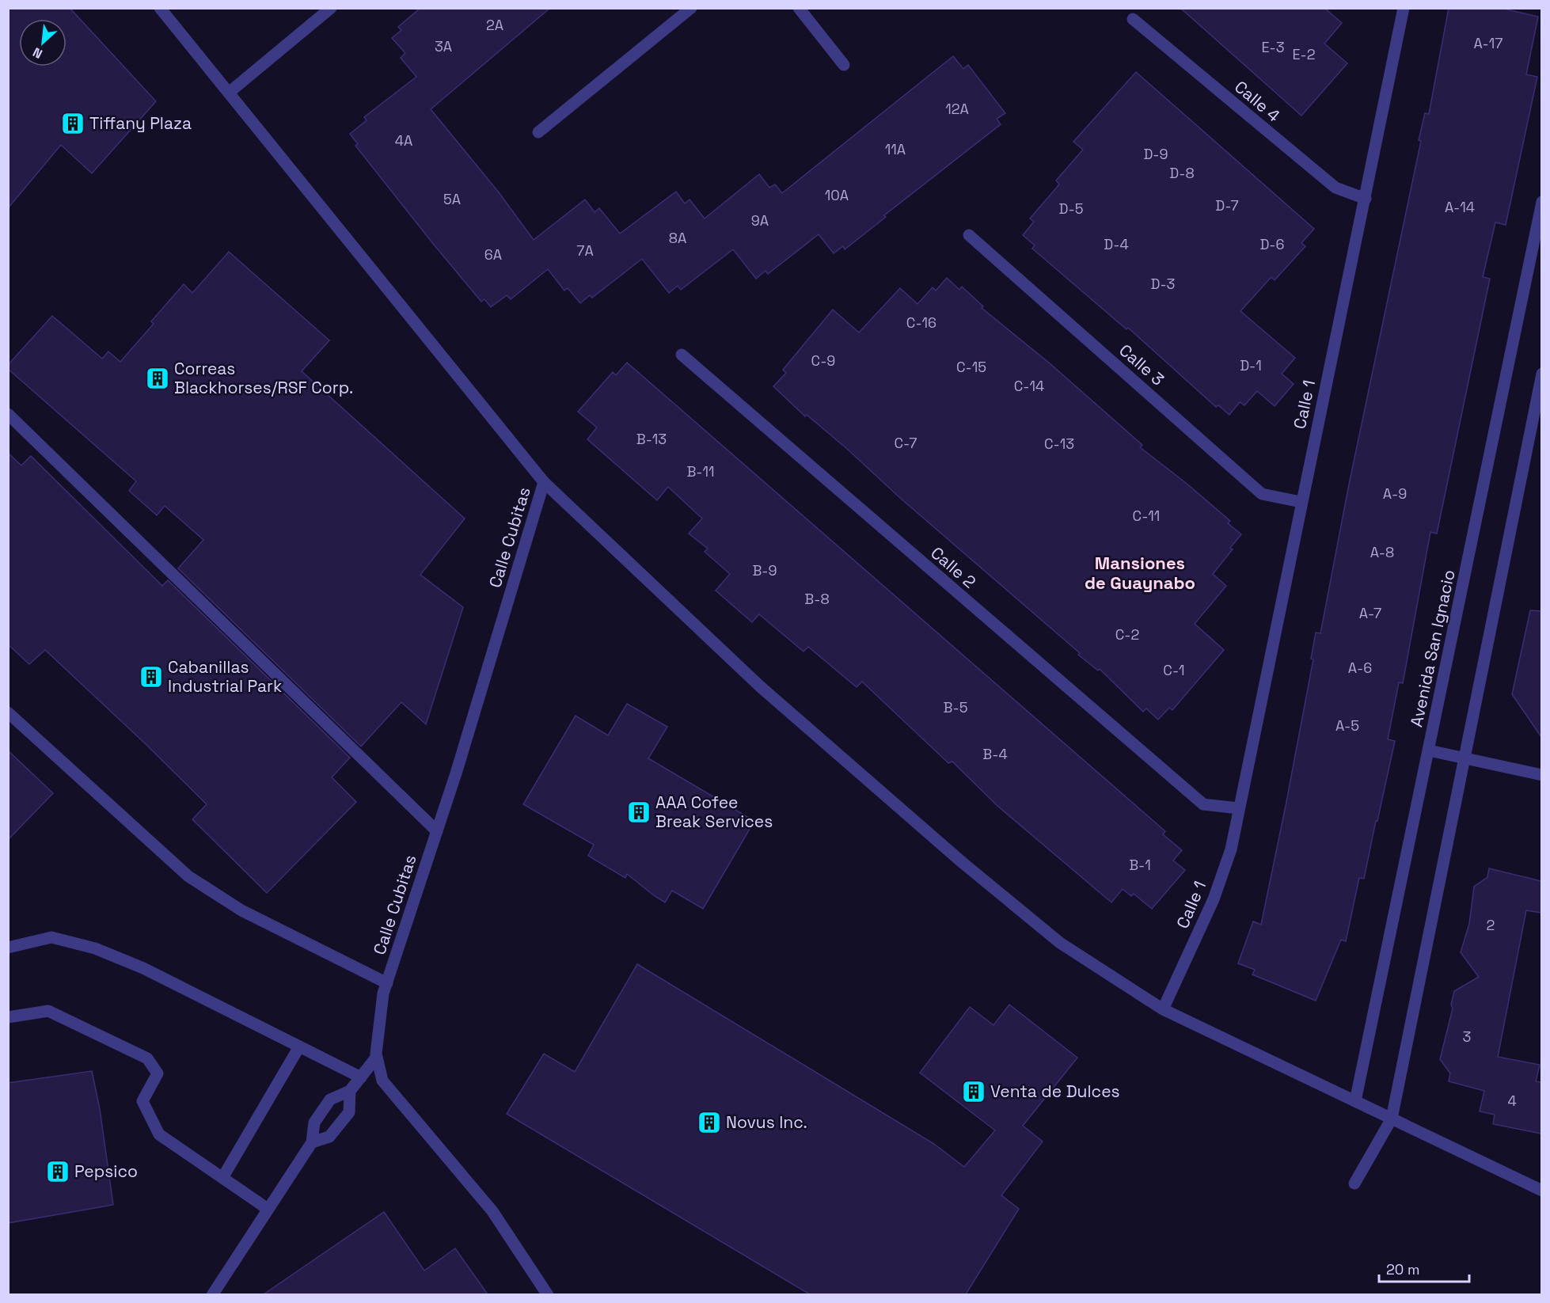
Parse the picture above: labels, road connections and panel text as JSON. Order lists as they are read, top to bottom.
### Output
{
  "streets": {
    "street": [
      "Calle 4",
      "Calle 3",
      "Calle 1",
      "Calle Cubitas",
      "Calle 2",
      "Avenida San Ignacio"
    ]
  },
  "crossings": [
    ["Calle 4", "Calle 1"],
    ["Calle 3", "Calle 1"],
    ["Calle 1", "Calle 2"]
  ],
  "districts": ["Mansiones de Guaynabo"],
  "places": {
    "building": [
      "Tiffany Plaza",
      "Correas Blackhorses/RSF Corp.",
      "Cabanillas Industrial Park",
      "AAA Cofee Break Services",
      "Venta de Dulces",
      "Novus Inc.",
      "Pepsico"
    ]
  },
  "house_numbers": [
    "2A",
    "A-17",
    "3A",
    "E-3",
    "E-2",
    "12A",
    "4A",
    "11A",
    "D-9",
    "D-8",
    "10A",
    "5A",
    "D-7",
    "A-14",
    "D-5",
    "9A",
    "8A",
    "D-4",
    "D-6",
    "7A",
    "6A",
    "D-3",
    "C-16",
    "C-9",
    "D-1",
    "C-15",
    "C-14",
    "B-13",
    "C-7",
    "C-13",
    "B-11",
    "A-9",
    "C-11",
    "A-8",
    "B-9",
    "B-8",
    "A-7",
    "C-2",
    "A-6",
    "C-1",
    "B-5",
    "A-5",
    "B-4",
    "B-1",
    "2",
    "3",
    "4"
  ],
  "scale_bar": "20 m",
  "north": "bottom left"
}
